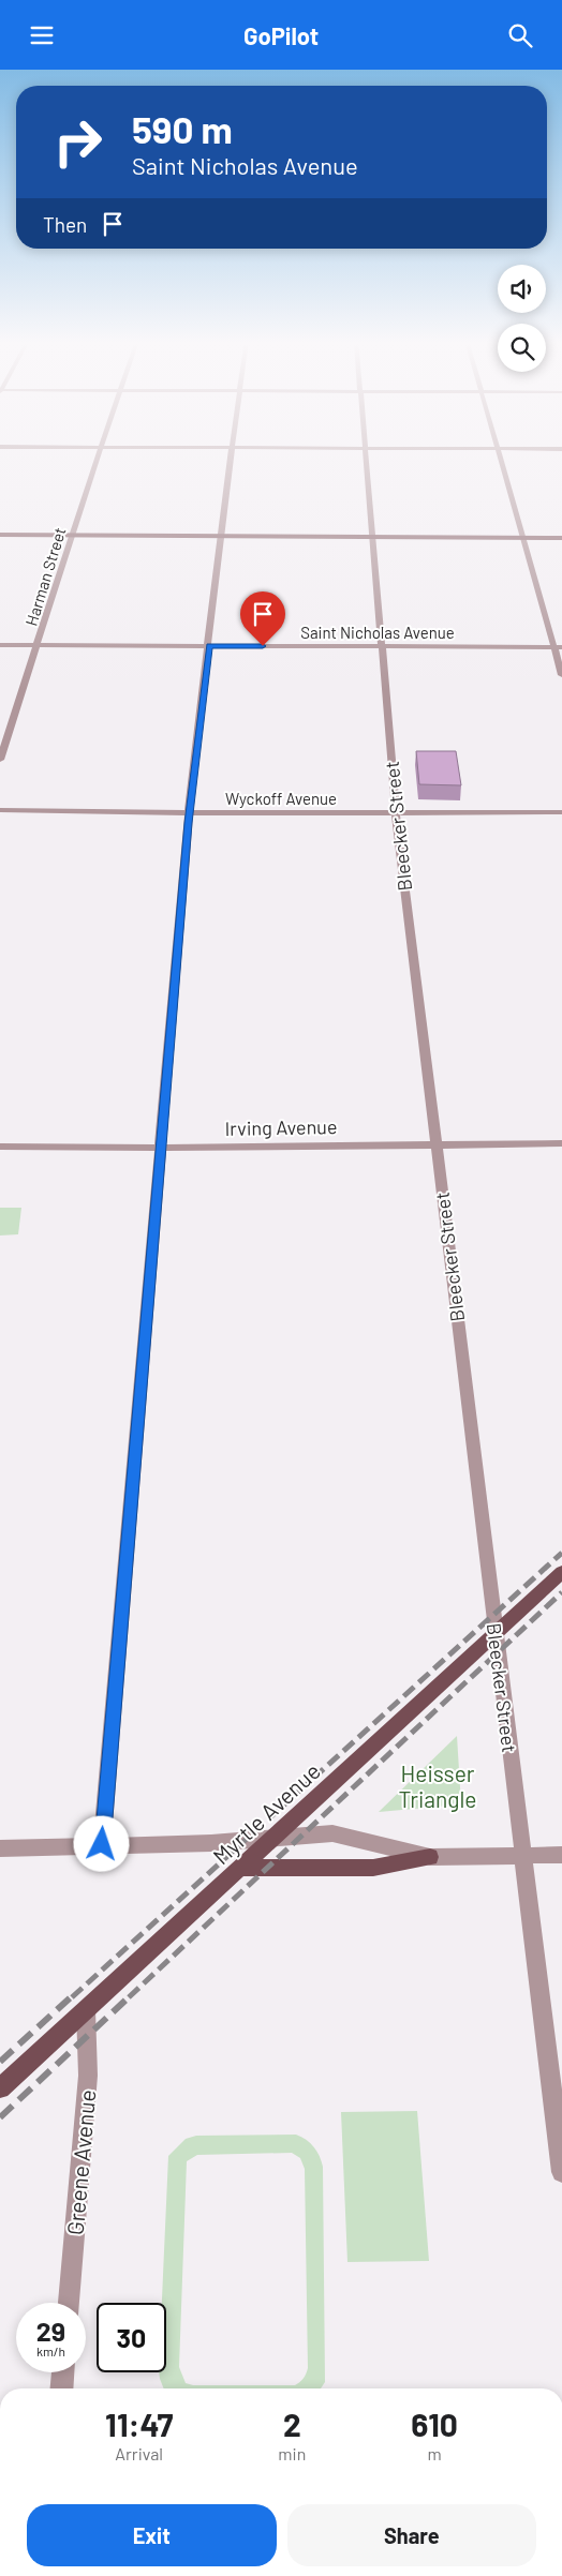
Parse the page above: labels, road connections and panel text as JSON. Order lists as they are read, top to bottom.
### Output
{
  "streets": {
    "main road": ["Myrtle Avenue"],
    "street": [
      "Harman Street",
      "Saint Nicholas Avenue",
      "Wyckoff Avenue",
      "Bleecker Street",
      "Irving Avenue",
      "Greene Avenue"
    ]
  },
  "crossings": [
    ["Harman Street", "Saint Nicholas Avenue"],
    ["Saint Nicholas Avenue", "Bleecker Street"],
    ["Wyckoff Avenue", "Bleecker Street"],
    ["Bleecker Street", "Irving Avenue"],
    ["Bleecker Street", "Myrtle Avenue"],
    ["Myrtle Avenue", "Greene Avenue"]
  ],
  "parks": ["Heisser Triangle"],
  "page": {
    "header": "GoPilot",
    "turn": ["590 m", "Saint Nicholas Avenue"],
    "then": "Then",
    "speed": "29 km/h",
    "limit": "30",
    "eta": [
      "11:47",
      "Arrival",
      "2",
      "min",
      "610",
      "m"
    ],
    "buttons": ["Exit", "Share"]
  }
}
